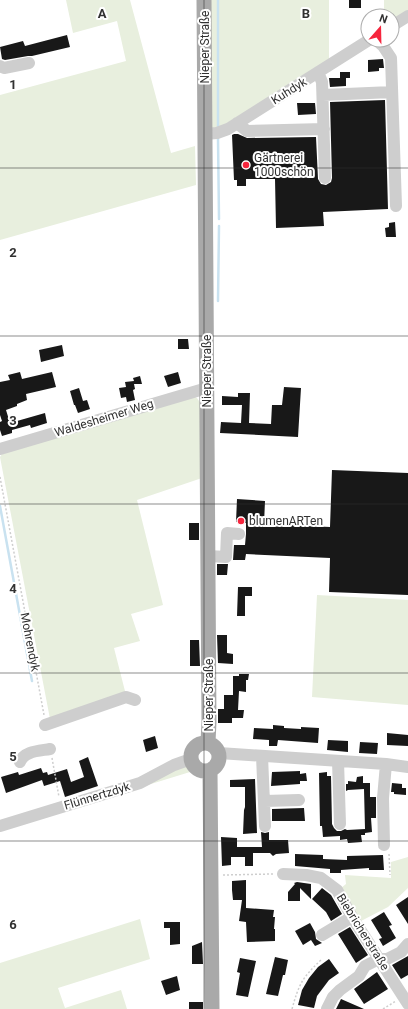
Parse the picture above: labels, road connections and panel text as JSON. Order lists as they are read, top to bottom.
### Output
{
  "streets": {
    "main road": ["Nieper Straße"],
    "street": [
      "Kuhdyk",
      "Waldesheimer Weg",
      "Flünnertzdyk",
      "Biebricherstraße"
    ],
    "path": ["Mohrendyk"]
  },
  "crossings": [
    ["Nieper Straße", "Kuhdyk"],
    ["Nieper Straße", "Waldesheimer Weg"],
    ["Nieper Straße", "Flünnertzdyk"]
  ],
  "places": ["Gärtnerei 1000schön", "blumenARTen"],
  "north": "top",
  "grid": {
    "columns": ["A", "B"],
    "rows": [
      "1",
      "2",
      "3",
      "4",
      "5",
      "6"
    ]
  }
}
